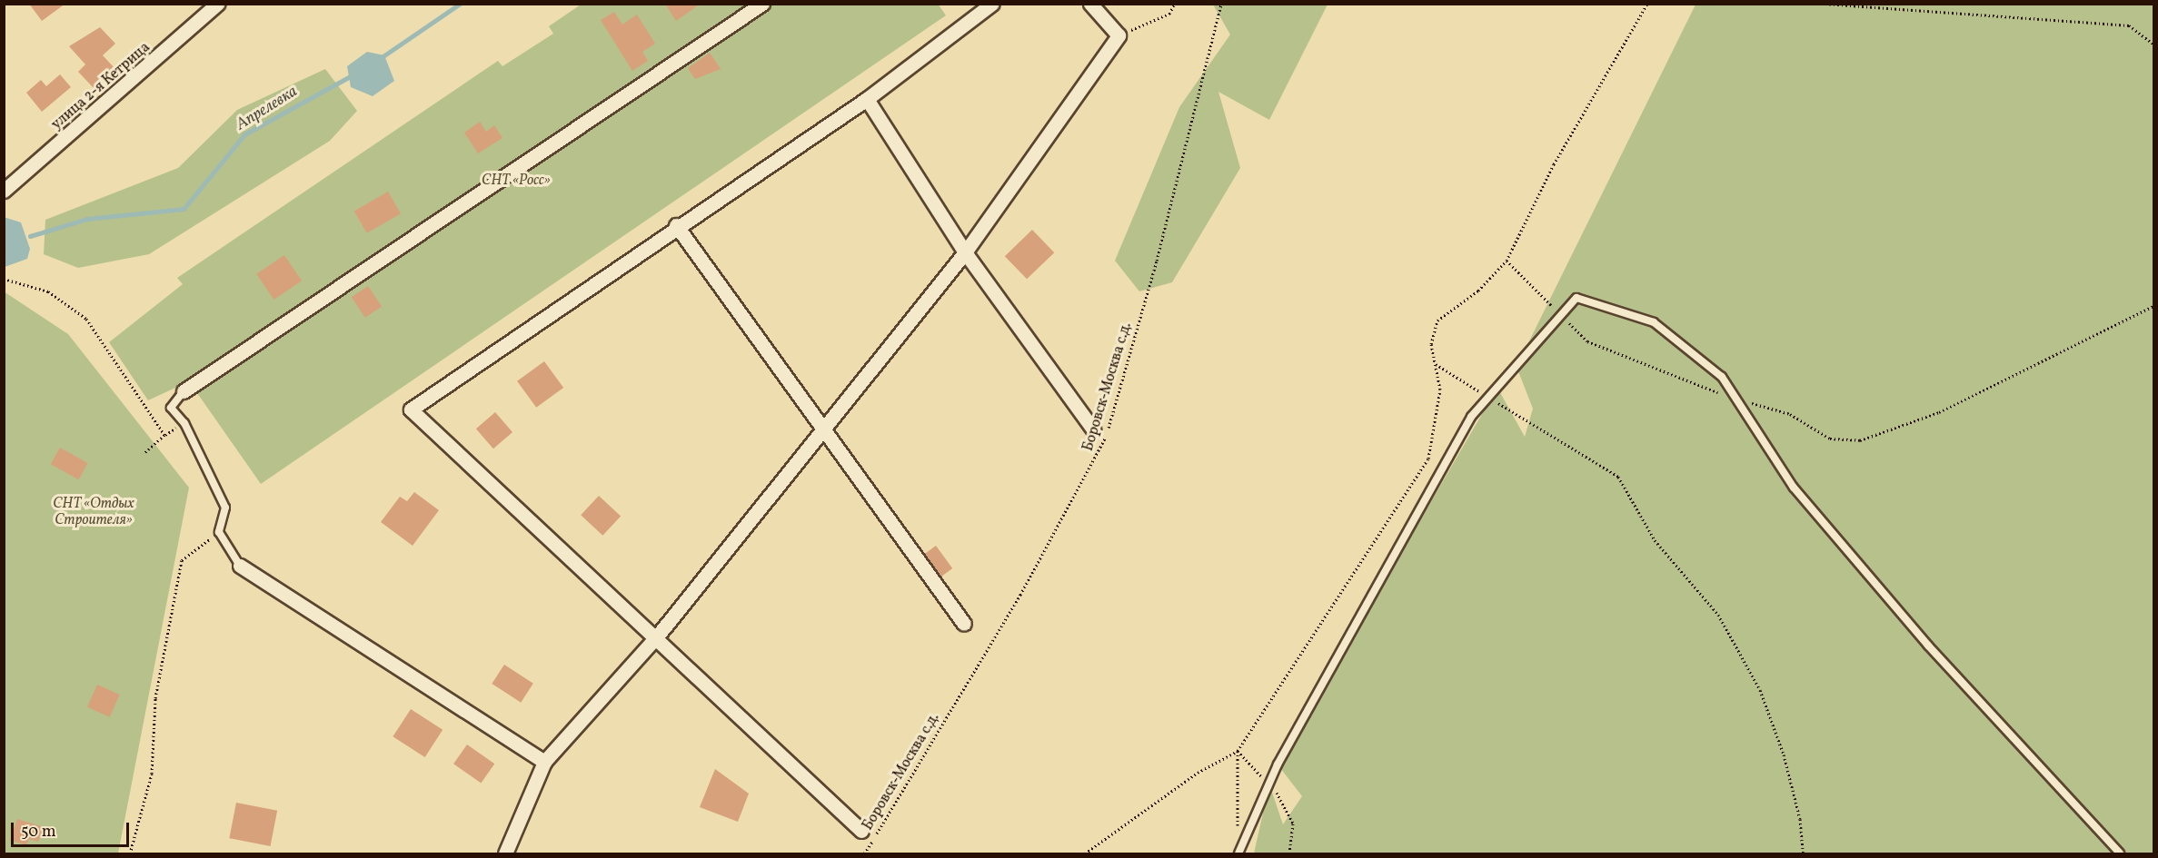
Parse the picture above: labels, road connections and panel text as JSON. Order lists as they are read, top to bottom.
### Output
{
  "streets": {
    "street": ["улица 2-я Кетрица"],
    "path": ["Боровск-Москва с.д."]
  },
  "water": ["Апрелевка"],
  "parks": ["СНТ «Росс»", "СНТ «Отдых Строителя»"],
  "scale_bar": "50 m"
}
